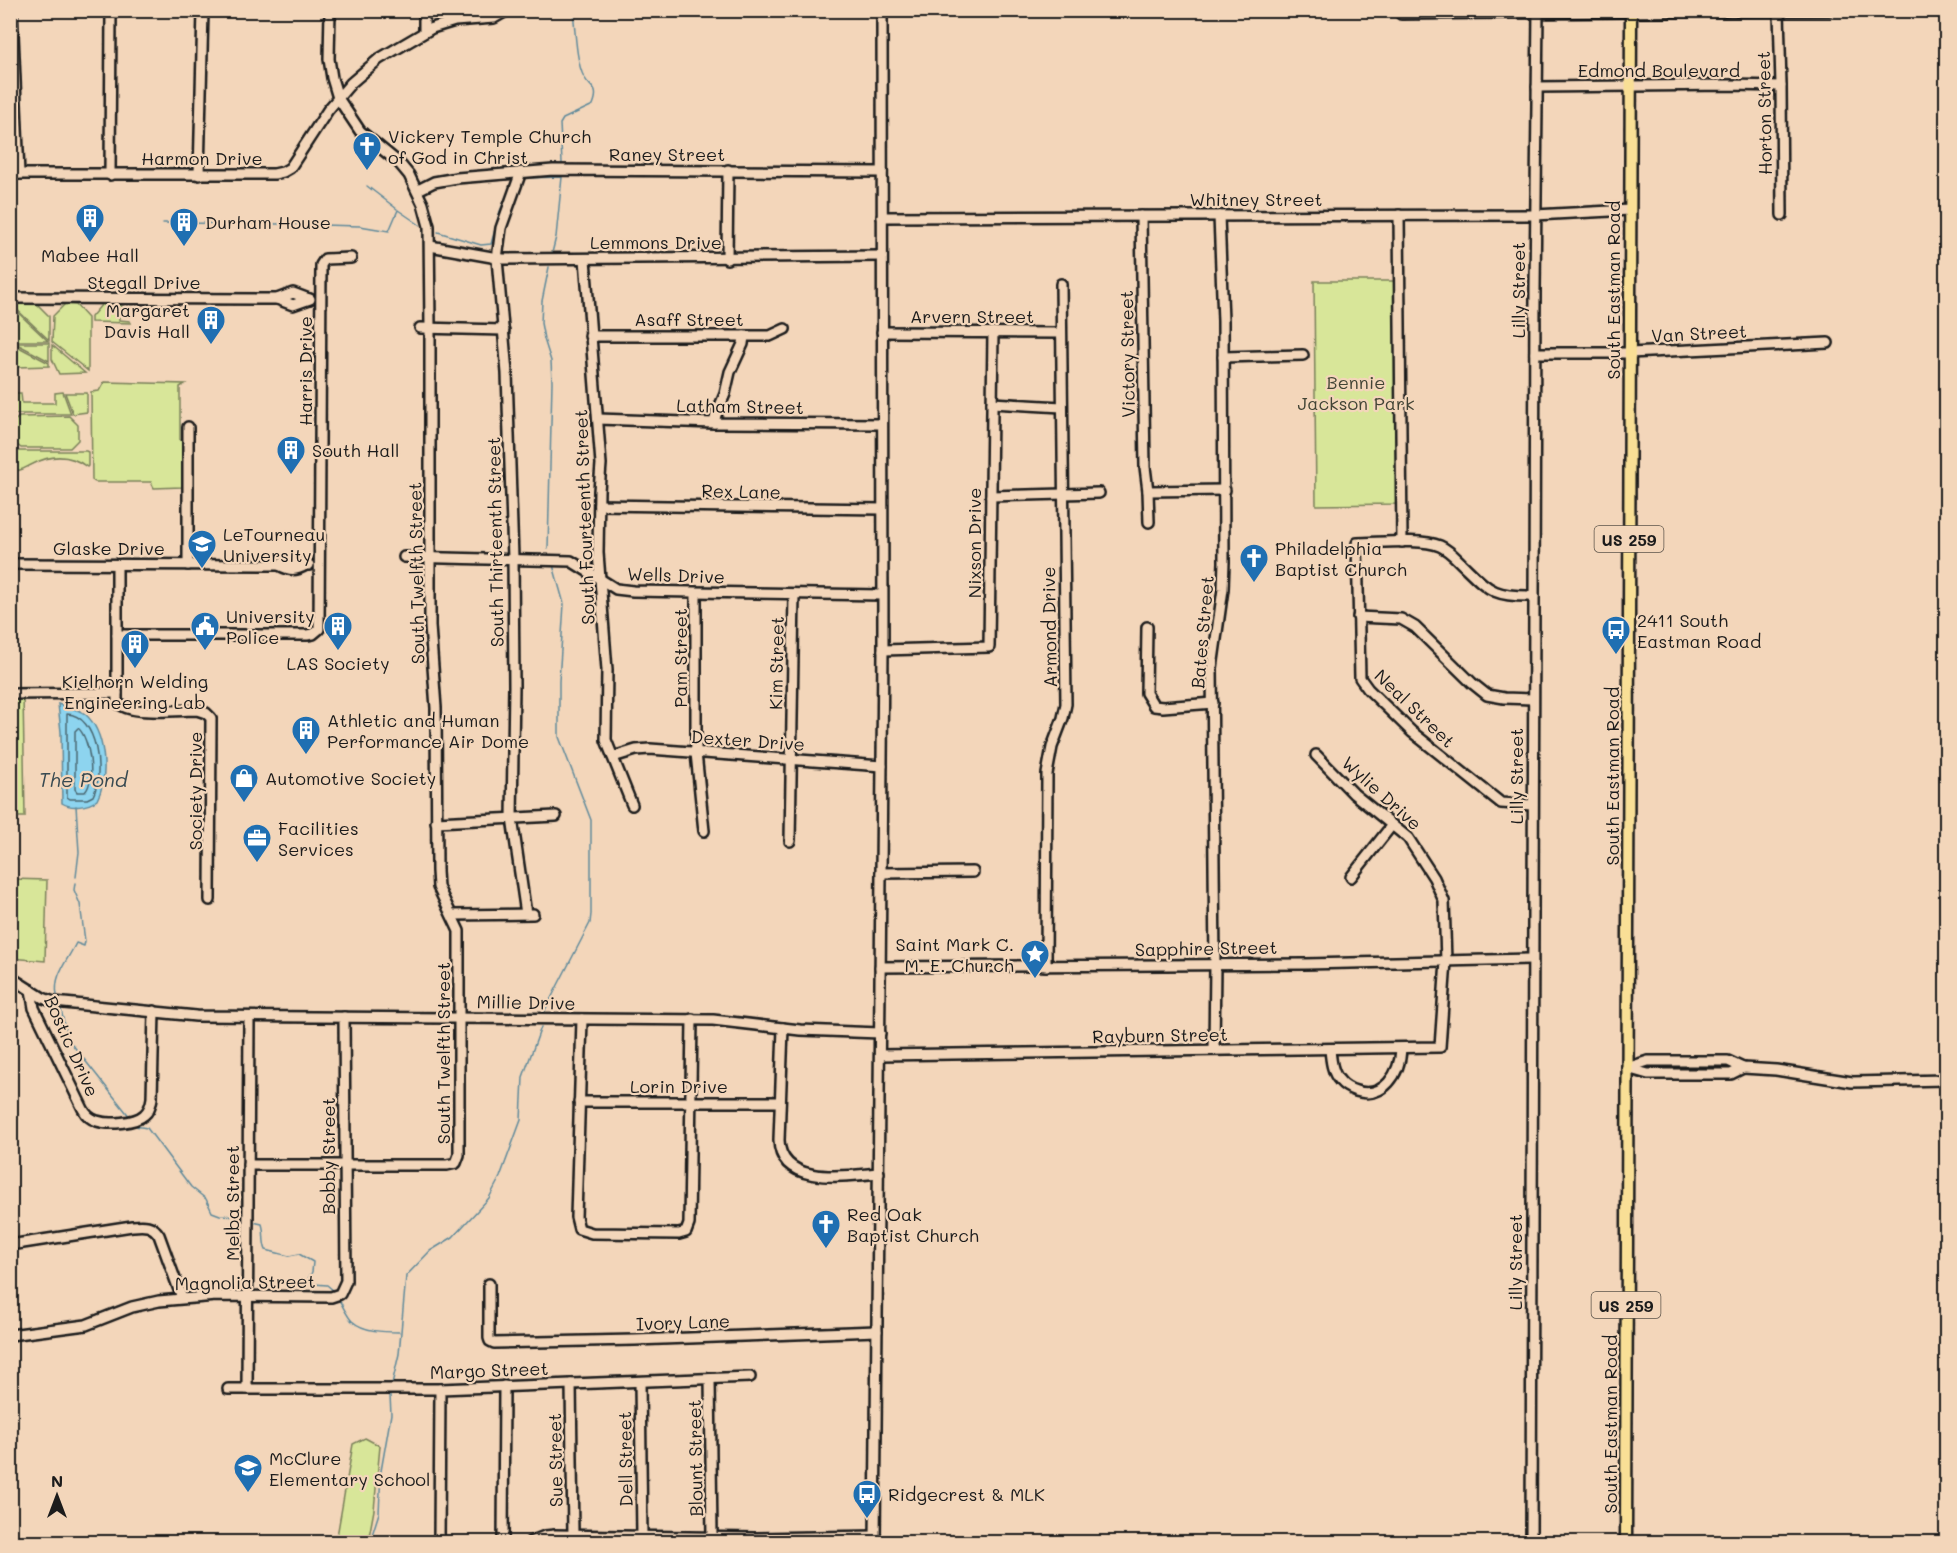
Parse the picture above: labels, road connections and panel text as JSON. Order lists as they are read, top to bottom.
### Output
{
  "streets": {
    "main road": ["South Eastman Road", "US 259"],
    "street": [
      "Edmond Boulevard",
      "Horton Street",
      "Raney Street",
      "Harmon Drive",
      "Whitney Street",
      "Lemmons Drive",
      "Stegall Drive",
      "Lilly Street",
      "Arvern Street",
      "Asaff Street",
      "Van Street",
      "Victory Street",
      "Harris Drive",
      "Latham Street",
      "Rex Lane",
      "South Fourteenth Street",
      "South Thirteenth Street",
      "Nixson Drive",
      "Glaske Drive",
      "South Twelfth Street",
      "Wells Drive",
      "Armond Drive",
      "Bates Street",
      "Pam Street",
      "Kim Street",
      "Neal Street",
      "Dexter Drive",
      "Society Drive",
      "Wylie Drive",
      "Sapphire Street",
      "Millie Drive",
      "Rayburn Street",
      "Bostic Drive",
      "Lorin Drive",
      "Bobby Street",
      "Melba Street",
      "Magnolia Street",
      "Ivory Lane",
      "Margo Street",
      "Blount Street",
      "Dell Street",
      "Sue Street"
    ]
  },
  "crossings": [
    ["Edmond Boulevard", "Horton Street"],
    ["Edmond Boulevard", "Lilly Street"],
    ["Edmond Boulevard", "South Eastman Road"],
    ["Raney Street", "South Thirteenth Street"],
    ["Raney Street", "South Twelfth Street"],
    ["Harmon Drive", "South Twelfth Street"],
    ["Whitney Street", "Lilly Street"],
    ["Whitney Street", "South Eastman Road"],
    ["Whitney Street", "Victory Street"],
    ["Whitney Street", "Bates Street"],
    ["Lemmons Drive", "South Fourteenth Street"],
    ["Lemmons Drive", "South Thirteenth Street"],
    ["Lemmons Drive", "South Twelfth Street"],
    ["Stegall Drive", "Harris Drive"],
    ["Lilly Street", "Van Street"],
    ["Lilly Street", "Neal Street"],
    ["Lilly Street", "Sapphire Street"],
    ["South Eastman Road", "Van Street"],
    ["Arvern Street", "Nixson Drive"],
    ["Arvern Street", "Armond Drive"],
    ["Asaff Street", "South Fourteenth Street"],
    ["Harris Drive", "Glaske Drive"],
    ["Latham Street", "South Fourteenth Street"],
    ["Rex Lane", "South Fourteenth Street"],
    ["South Fourteenth Street", "Wells Drive"],
    ["South Fourteenth Street", "Dexter Drive"],
    ["South Thirteenth Street", "South Twelfth Street"],
    ["South Thirteenth Street", "Wells Drive"],
    ["South Twelfth Street", "Wells Drive"],
    ["South Twelfth Street", "Millie Drive"],
    ["South Twelfth Street", "Bobby Street"],
    ["Wells Drive", "Pam Street"],
    ["Wells Drive", "Kim Street"],
    ["Armond Drive", "Sapphire Street"],
    ["Bates Street", "Sapphire Street"],
    ["Bates Street", "Rayburn Street"],
    ["Pam Street", "Dexter Drive"],
    ["Kim Street", "Dexter Drive"],
    ["Wylie Drive", "Sapphire Street"],
    ["Wylie Drive", "Rayburn Street"],
    ["Millie Drive", "Bostic Drive"],
    ["Millie Drive", "Bobby Street"],
    ["Millie Drive", "Melba Street"],
    ["Bobby Street", "Magnolia Street"],
    ["Melba Street", "Magnolia Street"],
    ["Melba Street", "Margo Street"],
    ["Margo Street", "Blount Street"],
    ["Margo Street", "Dell Street"],
    ["Margo Street", "Sue Street"]
  ],
  "water": ["The Pond"],
  "parks": ["Bennie Jackson Park"],
  "places": {
    "church": ["Vickery Temple Church of God in Christ", "Philadelphia Baptist Church", "Red Oak Baptist Church"],
    "building": [
      "Mabee Hall",
      "Durham House",
      "Margaret Davis Hall",
      "South Hall",
      "LAS Society",
      "Kielhorn Welding Engineering Lab",
      "Athletic and Human Performance Air Dome"
    ],
    "school or university": ["LeTourneau University", "McClure Elementary School"],
    "public building": ["University Police"],
    "bus stop": ["2411 South Eastman Road", "Ridgecrest & MLK"],
    "shop": ["Automotive Society"],
    "office": ["Facilities Services"],
    "place": ["Saint Mark C. M. E. Church"]
  },
  "north": "top"
}
